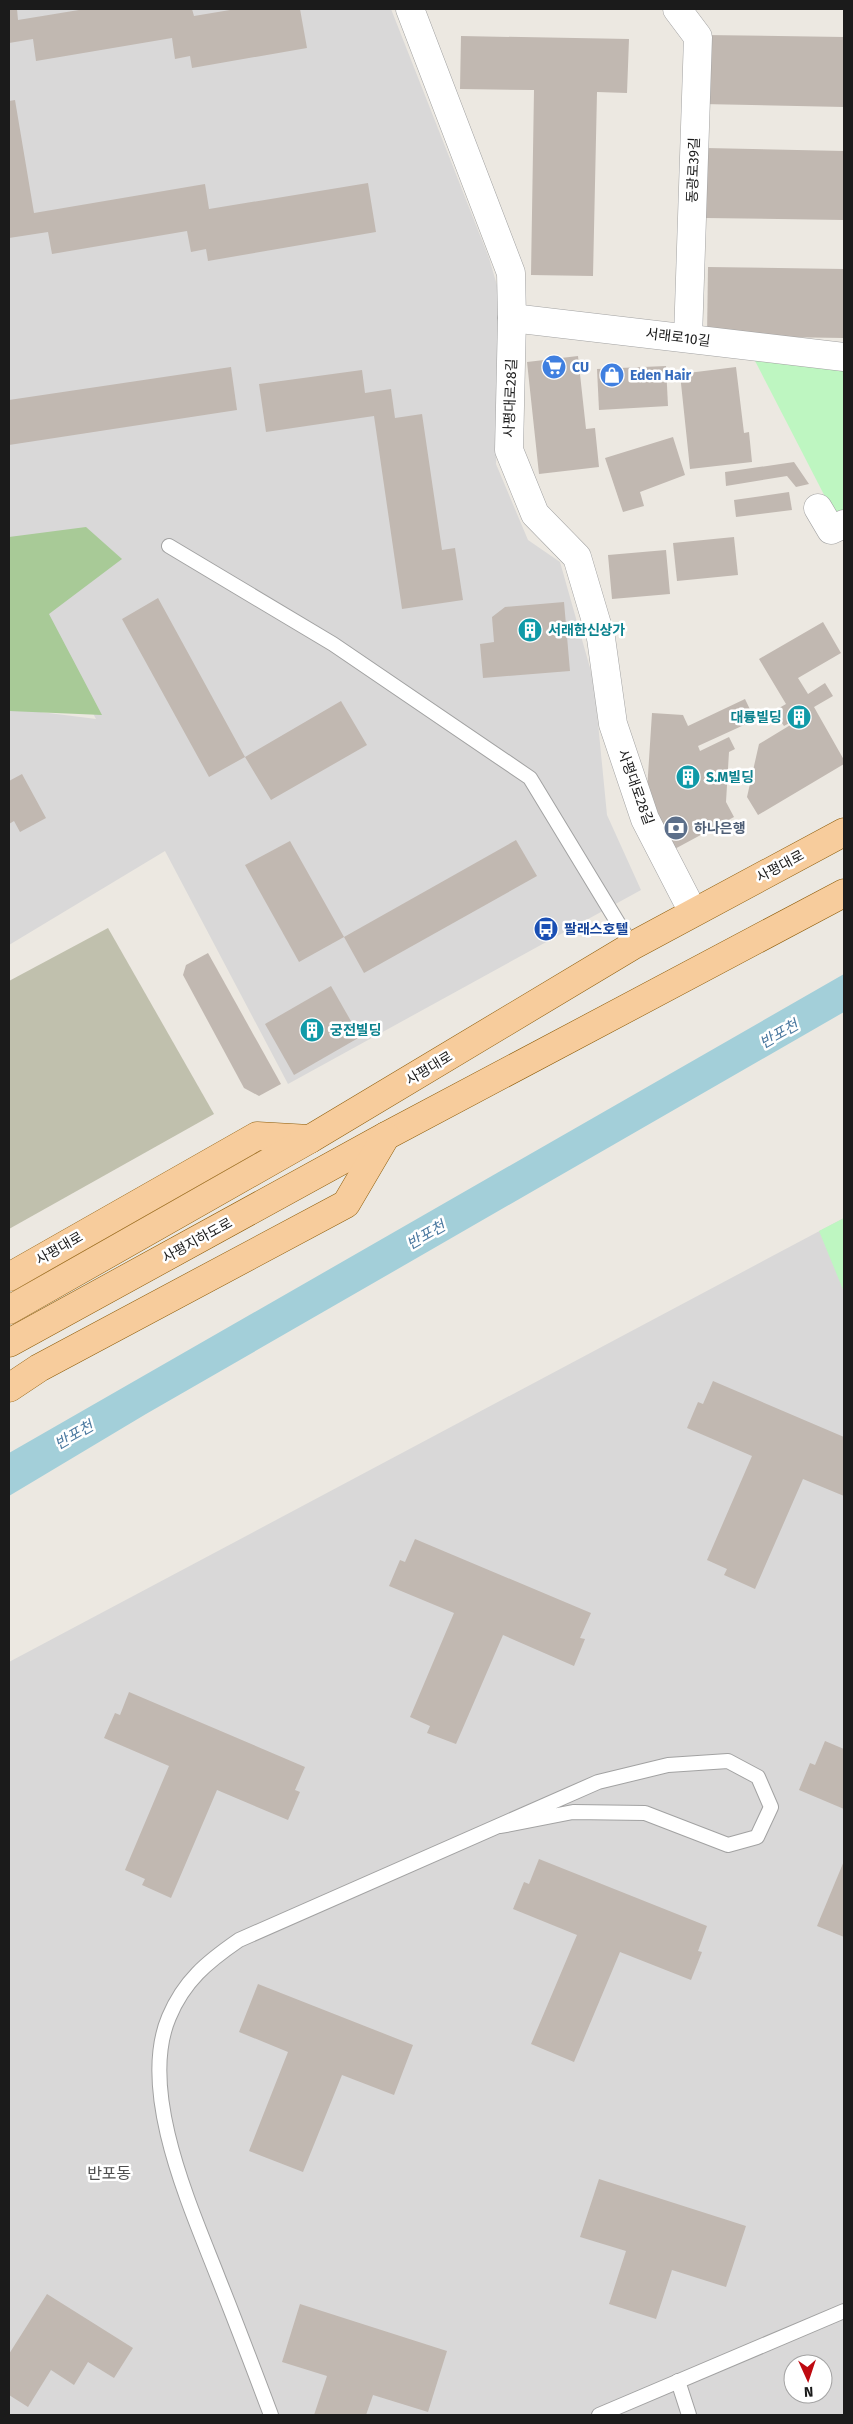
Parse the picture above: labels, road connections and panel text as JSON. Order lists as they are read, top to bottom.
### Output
{
  "streets": {
    "main road": ["사평대로", "사평지하도로"],
    "street": ["동광로39길", "서래로10길", "사평대로28길"]
  },
  "crossings": [
    ["동광로39길", "서래로10길"],
    ["서래로10길", "사평대로28길"],
    ["사평대로28길", "사평대로"]
  ],
  "districts": ["반포동"],
  "water": ["반포천"],
  "places": {
    "supermarket": ["CU"],
    "shop": ["Eden Hair"],
    "building": [
      "서래한신상가",
      "대륭빌딩",
      "S.M빌딩",
      "궁전빌딩"
    ],
    "bank": ["하나은행"],
    "bus stop": ["팔래스호텔"]
  },
  "north": "bottom"
}
